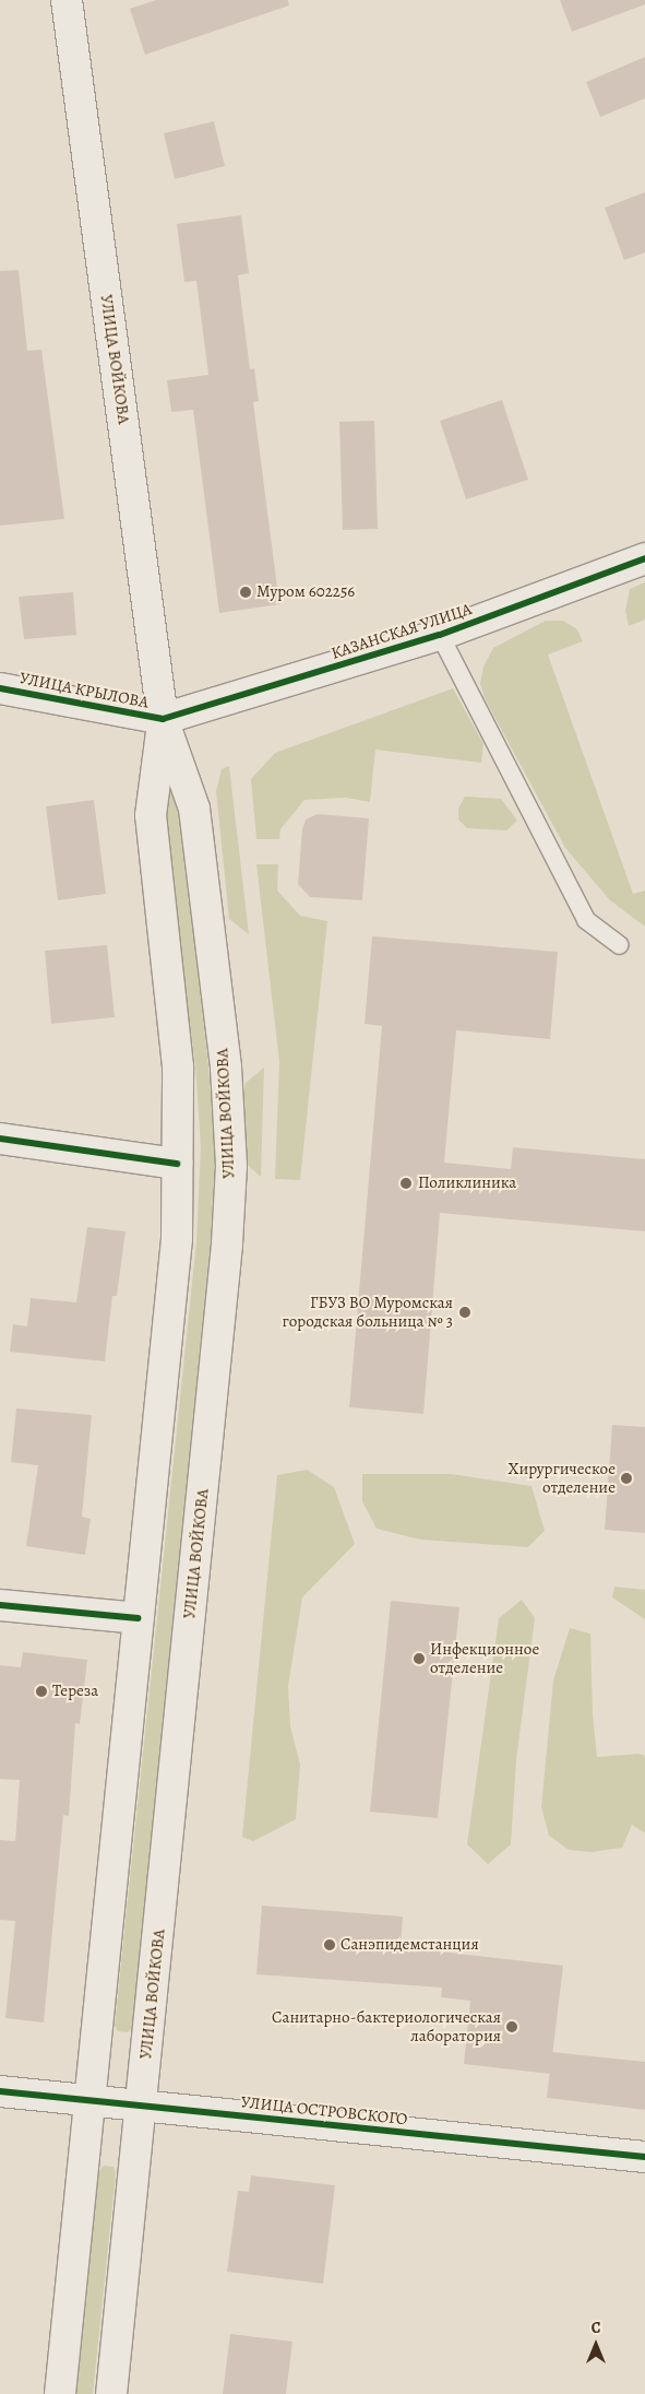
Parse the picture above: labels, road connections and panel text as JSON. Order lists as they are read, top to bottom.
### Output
{
  "streets": {
    "main road": [
      "УЛИЦА ВОЙКОВА",
      "КАЗАНСКАЯ УЛИЦА",
      "УЛИЦА КРЫЛОВА",
      "УЛИЦА ОСТРОВСКОГО"
    ]
  },
  "crossings": [
    ["УЛИЦА ВОЙКОВА", "КАЗАНСКАЯ УЛИЦА"],
    ["УЛИЦА ВОЙКОВА", "УЛИЦА КРЫЛОВА"],
    ["УЛИЦА ВОЙКОВА", "УЛИЦА ОСТРОВСКОГО"],
    ["КАЗАНСКАЯ УЛИЦА", "УЛИЦА КРЫЛОВА"]
  ],
  "places": [
    "Муром 602256",
    "Поликлиника",
    "ГБУЗ ВО Муромская городская больница № 3",
    "Хирургическое отделение",
    "Инфекционное отделение",
    "Тереза",
    "Cанэпидемстанция",
    "Санитарно-бактериологическая лаборатория"
  ],
  "north": "top"
}
